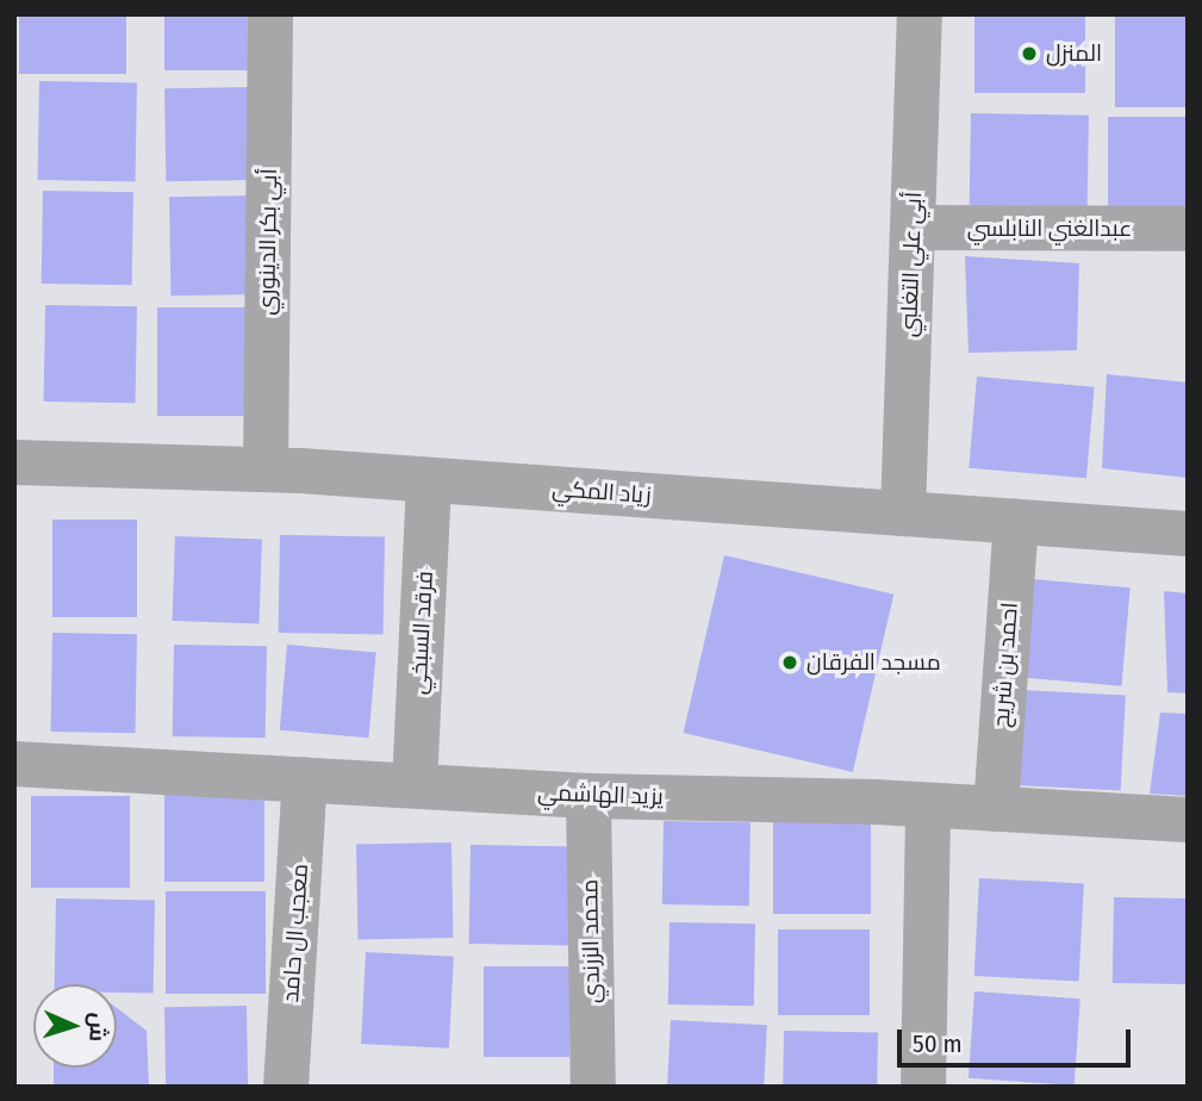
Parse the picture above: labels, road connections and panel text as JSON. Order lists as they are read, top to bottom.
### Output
{
  "streets": {
    "street": [
      "عبدالغني النابلسي",
      "أبي بكر الدينوري",
      "أبي علي التغلبي",
      "زياد المكي",
      "فرقد السبخي",
      "احمد بن شريح",
      "يزيد الهاشمي",
      "معجب ال حامد",
      "محمد الزرندي"
    ]
  },
  "crossings": [
    ["عبدالغني النابلسي", "أبي علي التغلبي"],
    ["أبي بكر الدينوري", "زياد المكي"],
    ["أبي علي التغلبي", "زياد المكي"],
    ["زياد المكي", "فرقد السبخي"],
    ["زياد المكي", "احمد بن شريح"],
    ["فرقد السبخي", "يزيد الهاشمي"],
    ["احمد بن شريح", "يزيد الهاشمي"],
    ["يزيد الهاشمي", "معجب ال حامد"],
    ["يزيد الهاشمي", "محمد الزرندي"]
  ],
  "places": ["المنزل", "مسجد الفرقان"],
  "scale_bar": "50 m",
  "north": "right"
}
